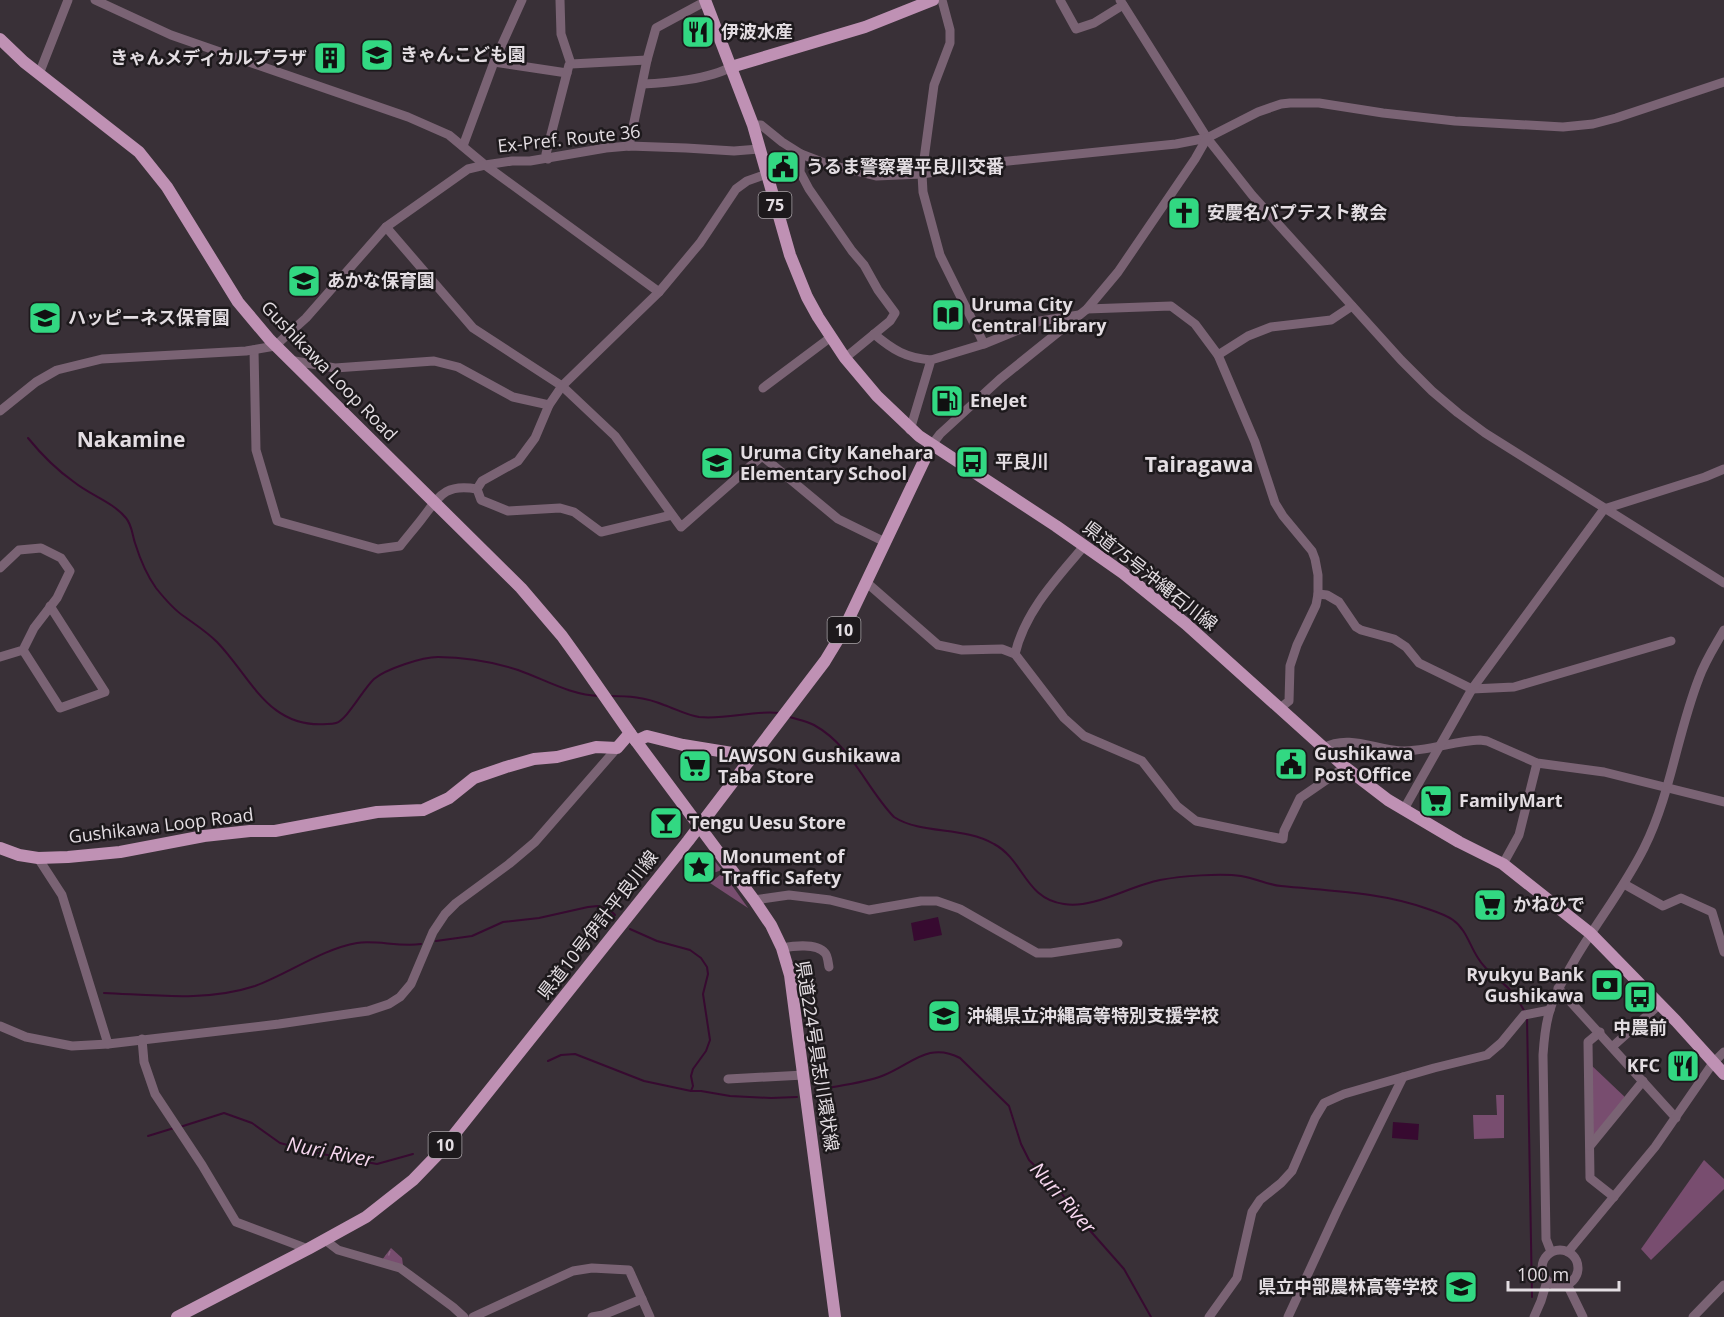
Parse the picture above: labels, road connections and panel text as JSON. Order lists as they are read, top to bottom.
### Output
{
  "streets": {
    "main road": [
      "75",
      "Gushikawa Loop Road",
      "県道75号沖縄石川線",
      "10",
      "県道10号伊計平良川線",
      "県道224号具志川環状線"
    ],
    "street": ["Ex-Pref. Route 36"]
  },
  "crossings": [
    ["Ex-Pref. Route 36", "県道75号沖縄石川線"],
    ["Gushikawa Loop Road", "県道10号伊計平良川線"],
    ["Gushikawa Loop Road", "県道224号具志川環状線"],
    ["県道75号沖縄石川線", "県道10号伊計平良川線"],
    ["県道10号伊計平良川線", "県道224号具志川環状線"]
  ],
  "districts": ["Nakamine", "Tairagawa"],
  "water": ["Nuri River"],
  "places": {
    "restaurant": ["伊波水産", "KFC"],
    "school or university": [
      "きゃんこども園",
      "あかな保育園",
      "ハッピーネス保育園",
      "Uruma City Kanehara Elementary School",
      "沖縄県立沖縄高等特別支援学校",
      "県立中部農林高等学校"
    ],
    "building": ["きゃんメディカルプラザ"],
    "public building": ["うるま警察署平良川交番", "Gushikawa Post Office"],
    "church": ["安慶名バプテスト教会"],
    "library": ["Uruma City Central Library"],
    "fuel station": ["EneJet"],
    "bus stop": ["平良川", "中農前"],
    "supermarket": ["LAWSON Gushikawa Taba Store", "FamilyMart", "かねひで"],
    "bar": ["Tengu Uesu Store"],
    "place": ["Monument of Traffic Safety"],
    "bank": ["Ryukyu Bank Gushikawa"]
  },
  "scale_bar": "100 m"
}
